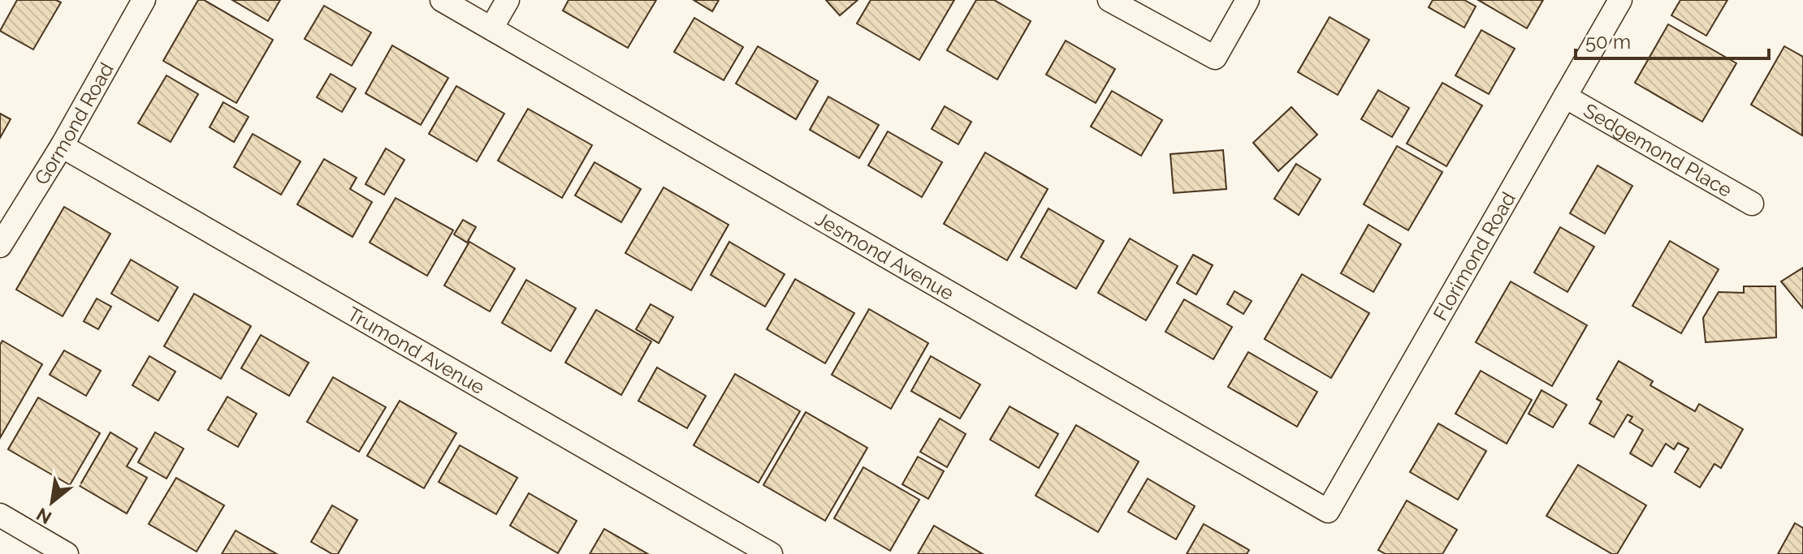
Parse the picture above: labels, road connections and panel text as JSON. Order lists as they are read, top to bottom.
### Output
{
  "streets": {
    "street": [
      "Gormond Road",
      "Sedgemond Place",
      "Florimond Road",
      "Jesmond Avenue",
      "Trumond Avenue"
    ]
  },
  "crossings": [
    ["Gormond Road", "Trumond Avenue"],
    ["Sedgemond Place", "Florimond Road"],
    ["Florimond Road", "Jesmond Avenue"]
  ],
  "scale_bar": "50 m",
  "north": "bottom left"
}
